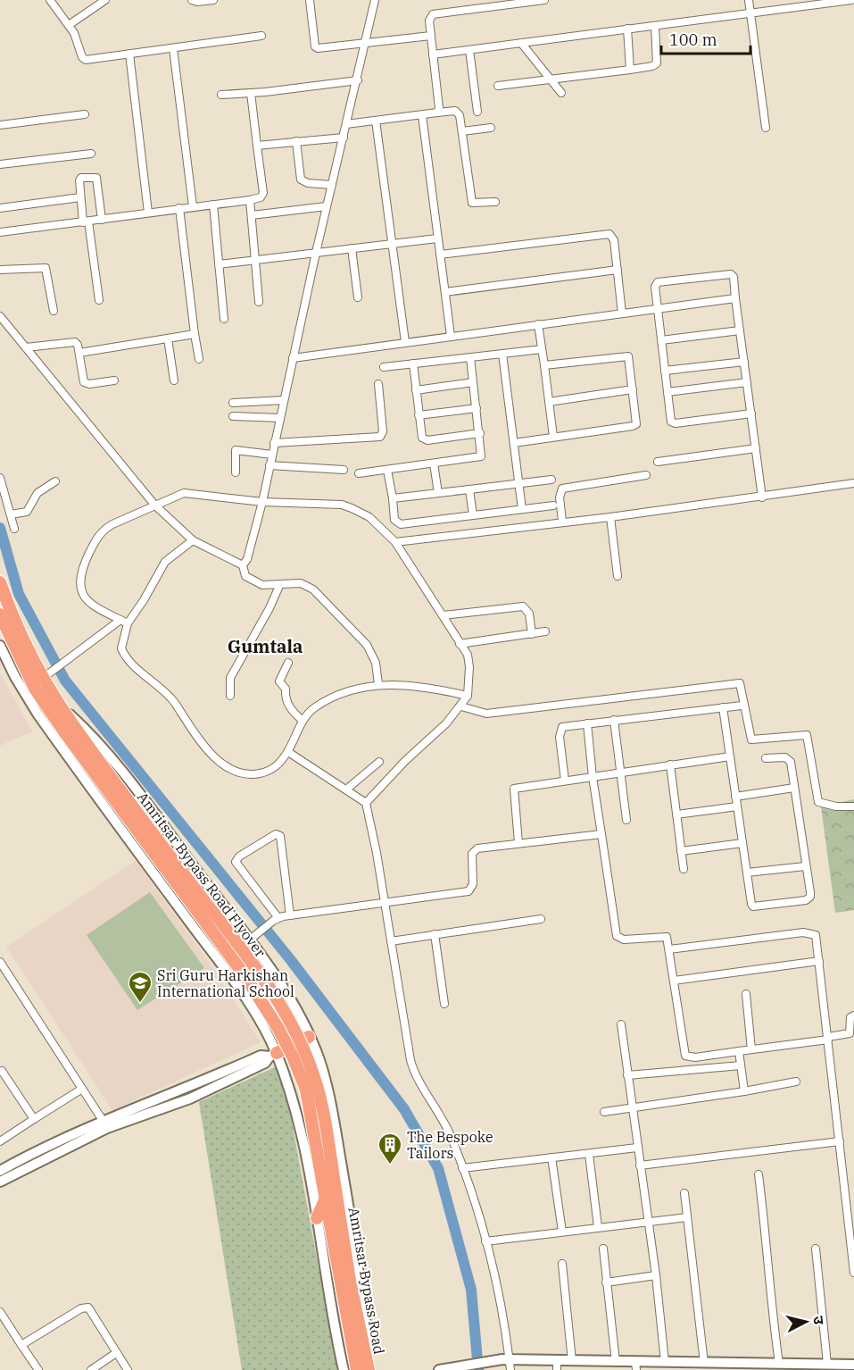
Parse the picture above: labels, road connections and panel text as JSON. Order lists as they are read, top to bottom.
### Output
{
  "streets": {
    "highway": ["Amritsar Bypass Road Flyover", "Amritsar Bypass Road"]
  },
  "crossings": [
    ["Amritsar Bypass Road Flyover", "Amritsar Bypass Road"]
  ],
  "districts": ["Gumtala"],
  "places": {
    "school or university": ["Sri Guru Harkishan International School"],
    "building": ["The Bespoke Tailors"]
  },
  "scale_bar": "100 m",
  "north": "right"
}
